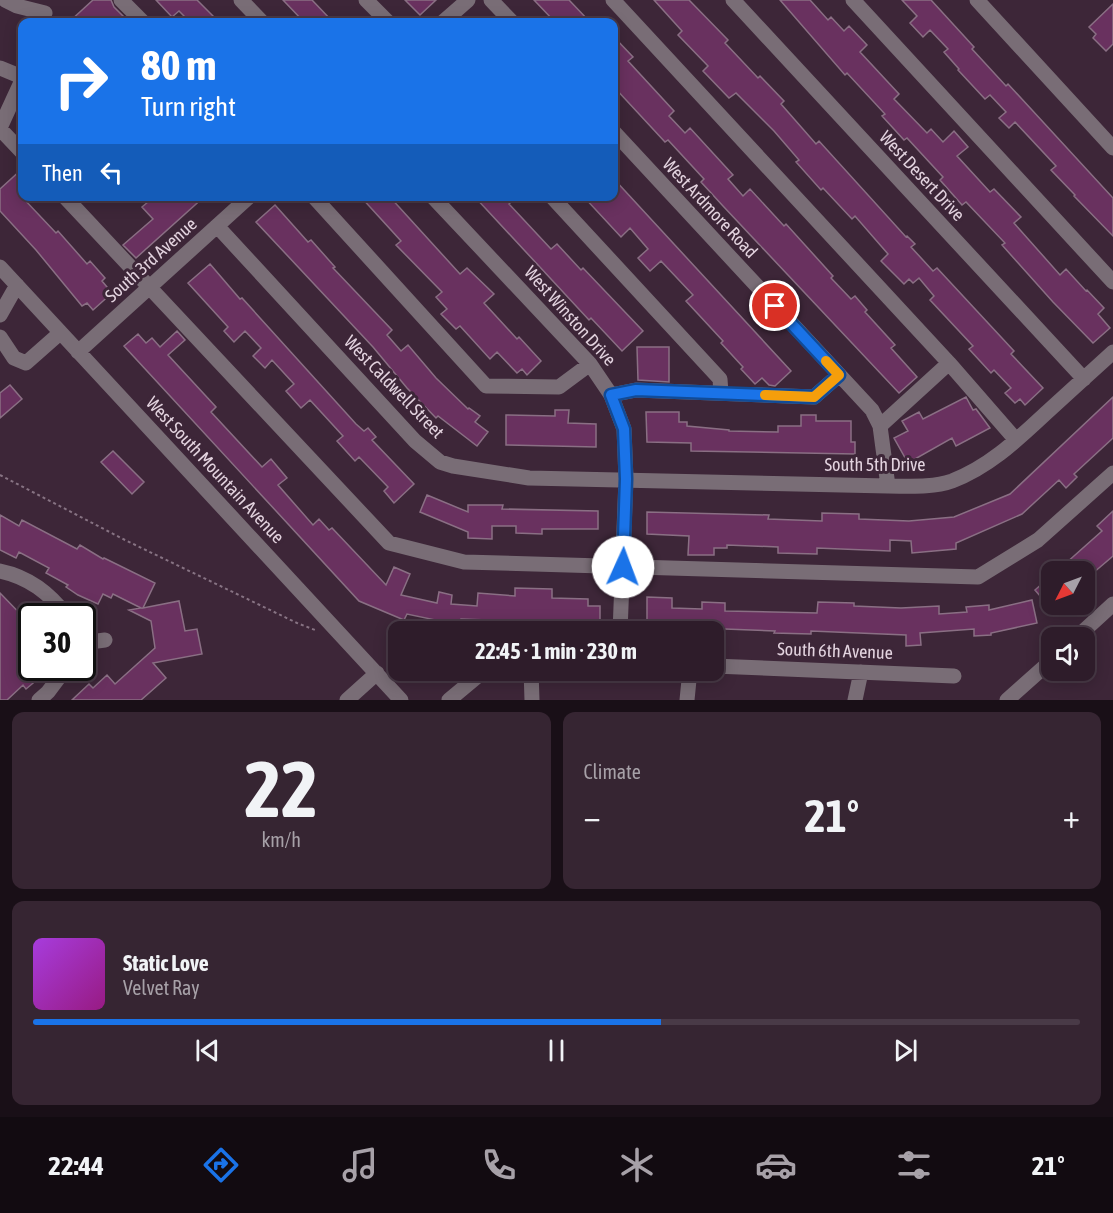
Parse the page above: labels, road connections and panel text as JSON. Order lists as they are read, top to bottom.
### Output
{
  "streets": {
    "street": [
      "West Desert Drive",
      "West Ardmore Road",
      "South 3rd Avenue",
      "West Winston Drive",
      "West Caldwell Street",
      "South 5th Drive",
      "West South Mountain Avenue",
      "South 6th Avenue"
    ]
  },
  "crossings": [
    ["West Desert Drive", "South 5th Drive"],
    ["West Ardmore Road", "South 5th Drive"],
    ["South 3rd Avenue", "West Caldwell Street"],
    ["South 3rd Avenue", "West South Mountain Avenue"],
    ["West Winston Drive", "West Caldwell Street"],
    ["West Winston Drive", "South 5th Drive"],
    ["West Caldwell Street", "South 5th Drive"]
  ],
  "north": "bottom left",
  "page": {
    "turn": ["80 m", "Turn right"],
    "then": "Then",
    "limit": "30",
    "trip": "22:45 · 1 min · 230 m",
    "tile": [
      ["22", "km/h"],
      "Climate"
    ],
    "heat": ["−", "21°", "+"],
    "song": ["Static Love", "Velvet Ray"],
    "tabs": ["22:44", "21°"]
  }
}
